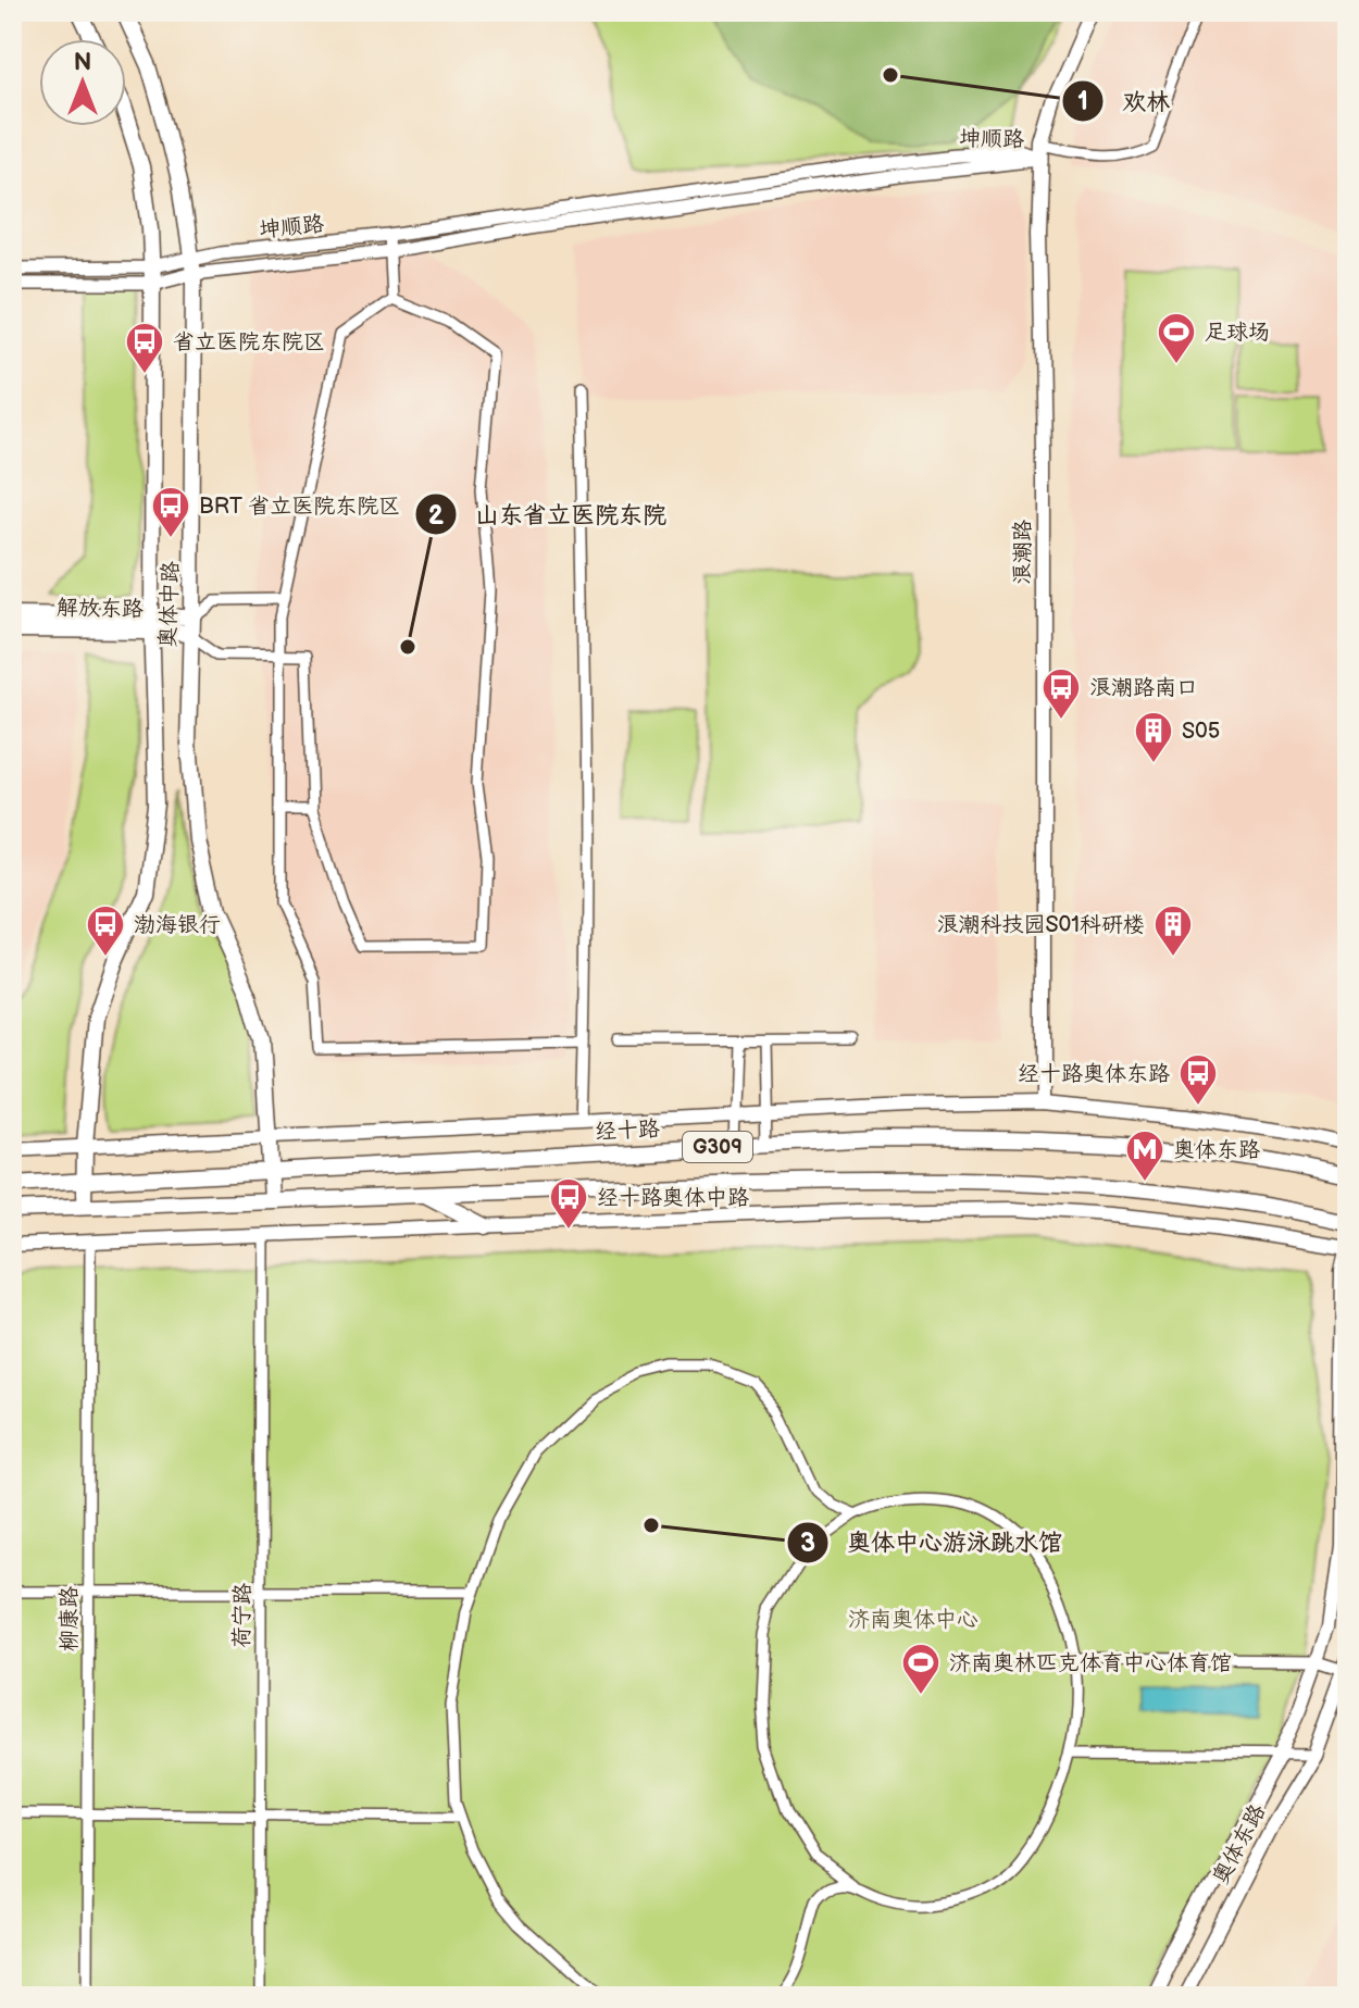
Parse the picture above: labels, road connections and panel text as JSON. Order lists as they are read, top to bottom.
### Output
{
  "streets": {
    "main road": [
      "浪潮路",
      "奥体中路",
      "解放东路",
      "经十路",
      "G309",
      "奥体东路"
    ],
    "street": ["坤顺路", "荷宁路", "柳康路"]
  },
  "crossings": [
    ["坤顺路", "浪潮路"],
    ["坤顺路", "奥体中路"],
    ["浪潮路", "经十路"],
    ["奥体中路", "解放东路"],
    ["奥体中路", "经十路"],
    ["奥体中路", "G309"]
  ],
  "parks": ["济南奥体中心"],
  "places": {
    "other": ["欢林", "山东省立医院东院", "奥体中心游泳跳水馆"],
    "sports": ["足球场", "济南奥林匹克体育中心体育馆"],
    "bus stop": [
      "省立医院东院区",
      "BRT 省立医院东院区",
      "浪潮路南口",
      "渤海银行",
      "经十路奥体东路",
      "经十路奥体中路"
    ],
    "building": ["S05", "浪潮科技园S01科研楼"],
    "metro station": ["奥体东路"]
  },
  "north": "top"
}
